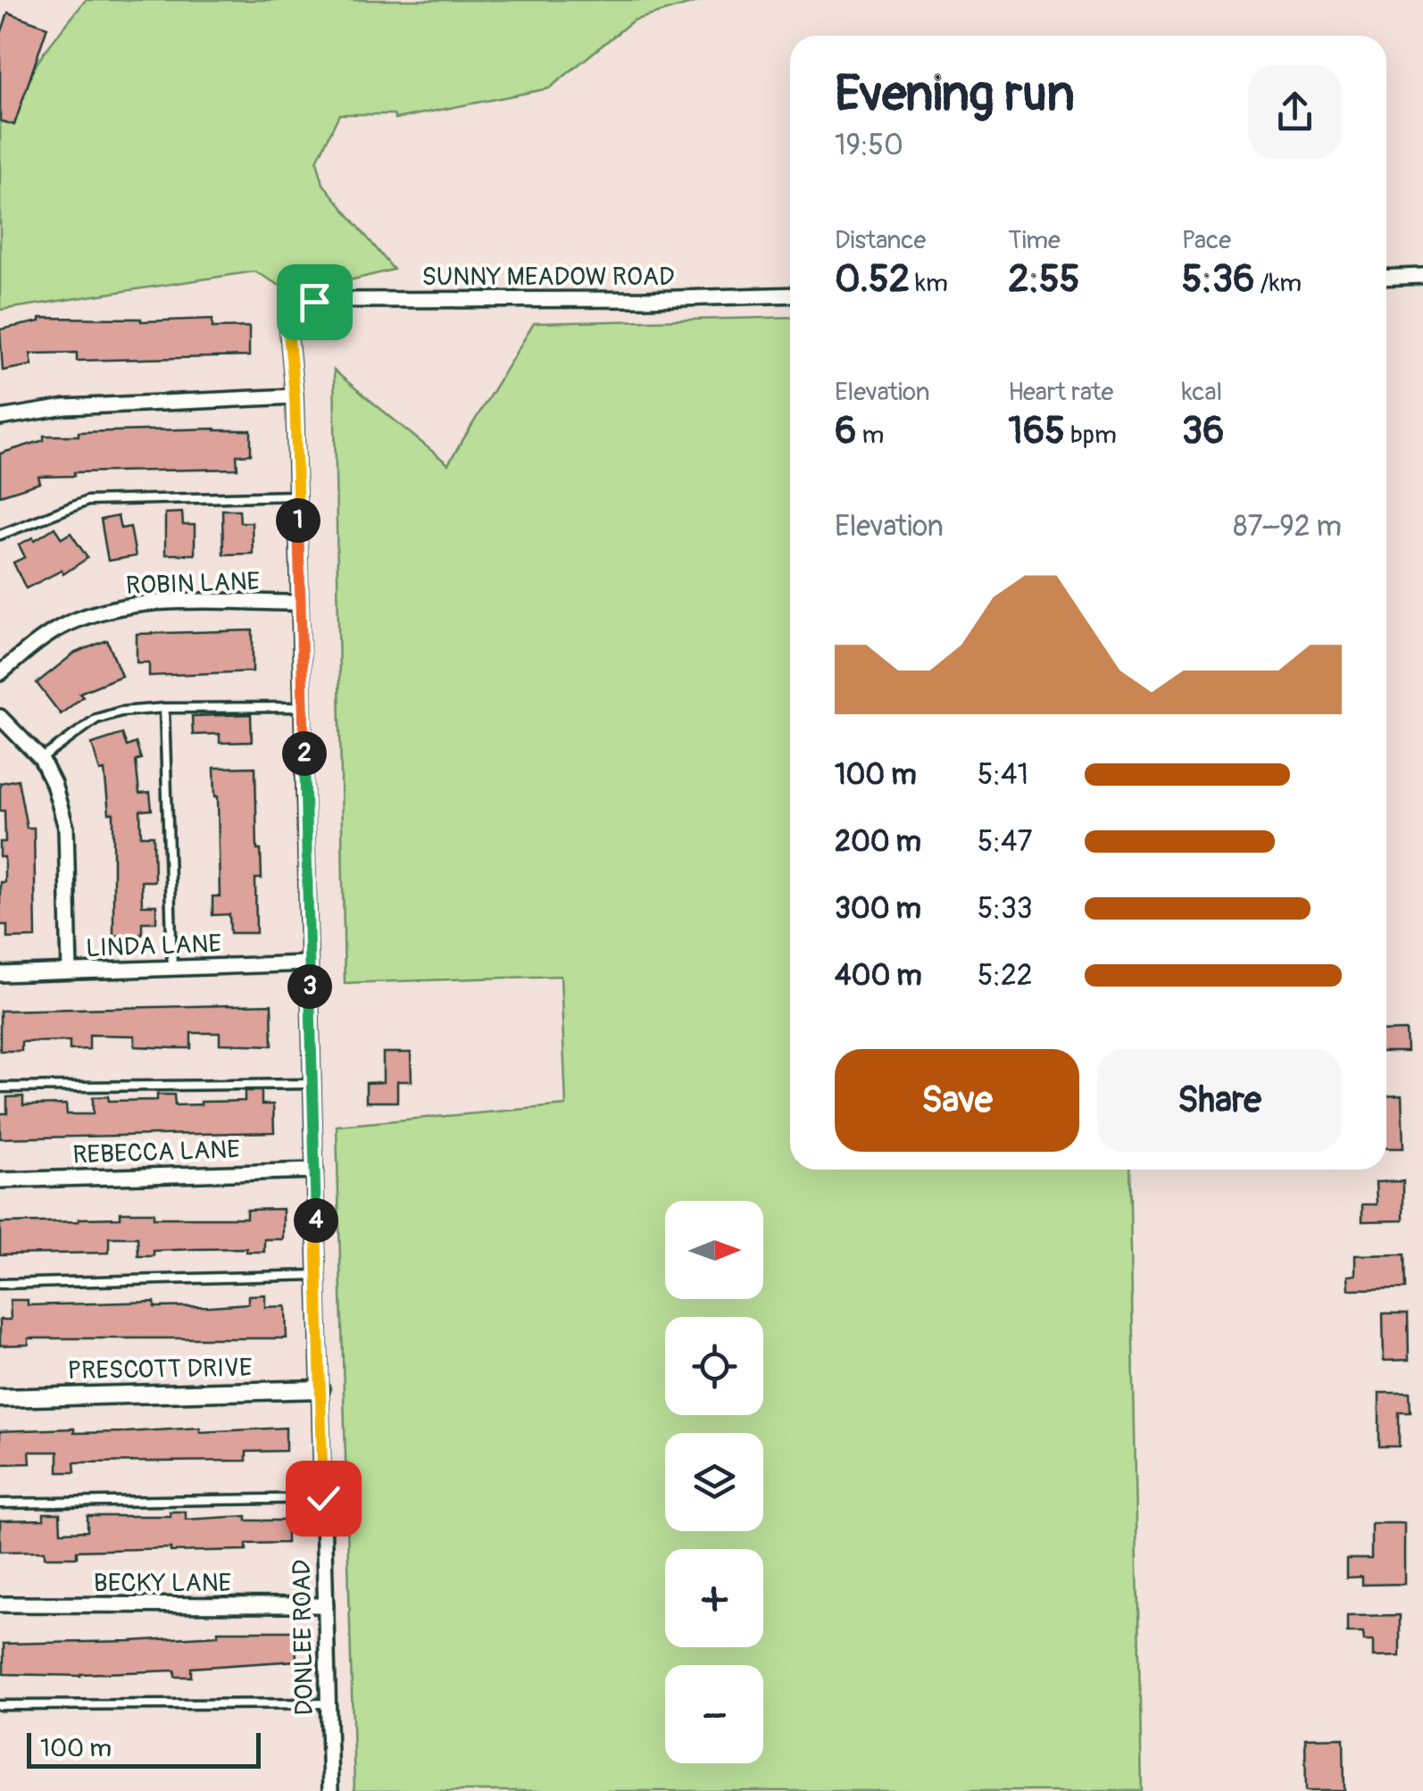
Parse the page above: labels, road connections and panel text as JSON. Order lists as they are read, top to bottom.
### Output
{
  "streets": {
    "street": [
      "SUNNY MEADOW ROAD",
      "ROBIN LANE",
      "LINDA LANE",
      "REBECCA LANE",
      "PRESCOTT DRIVE",
      "BECKY LANE",
      "DONLEE ROAD"
    ]
  },
  "crossings": [
    ["SUNNY MEADOW ROAD", "DONLEE ROAD"],
    ["ROBIN LANE", "DONLEE ROAD"],
    ["LINDA LANE", "DONLEE ROAD"],
    ["REBECCA LANE", "DONLEE ROAD"],
    ["PRESCOTT DRIVE", "DONLEE ROAD"],
    ["BECKY LANE", "DONLEE ROAD"]
  ],
  "scale_bar": "100 m",
  "north": "right",
  "page": {
    "heading": ["Evening run", "19:50"],
    "stats": [
      ["Distance", "0.52 km"],
      ["Time", "2:55"],
      ["Pace", "5:36 /km"],
      ["Elevation", "6 m"],
      ["Heart rate", "165 bpm"],
      ["kcal", "36"]
    ],
    "chart": ["Elevation", "87–92 m"],
    "pins": [
      "1",
      "2",
      "3",
      "4"
    ],
    "list": [
      {
        "name": "100 m",
        "note": "5:41"
      },
      {
        "name": "200 m",
        "note": "5:47"
      },
      {
        "name": "300 m",
        "note": "5:33"
      },
      {
        "name": "400 m",
        "note": "5:22"
      }
    ],
    "buttons": ["Save", "Share"],
    "map_buttons": ["+", "−"],
    "scale": "100 m"
  }
}
